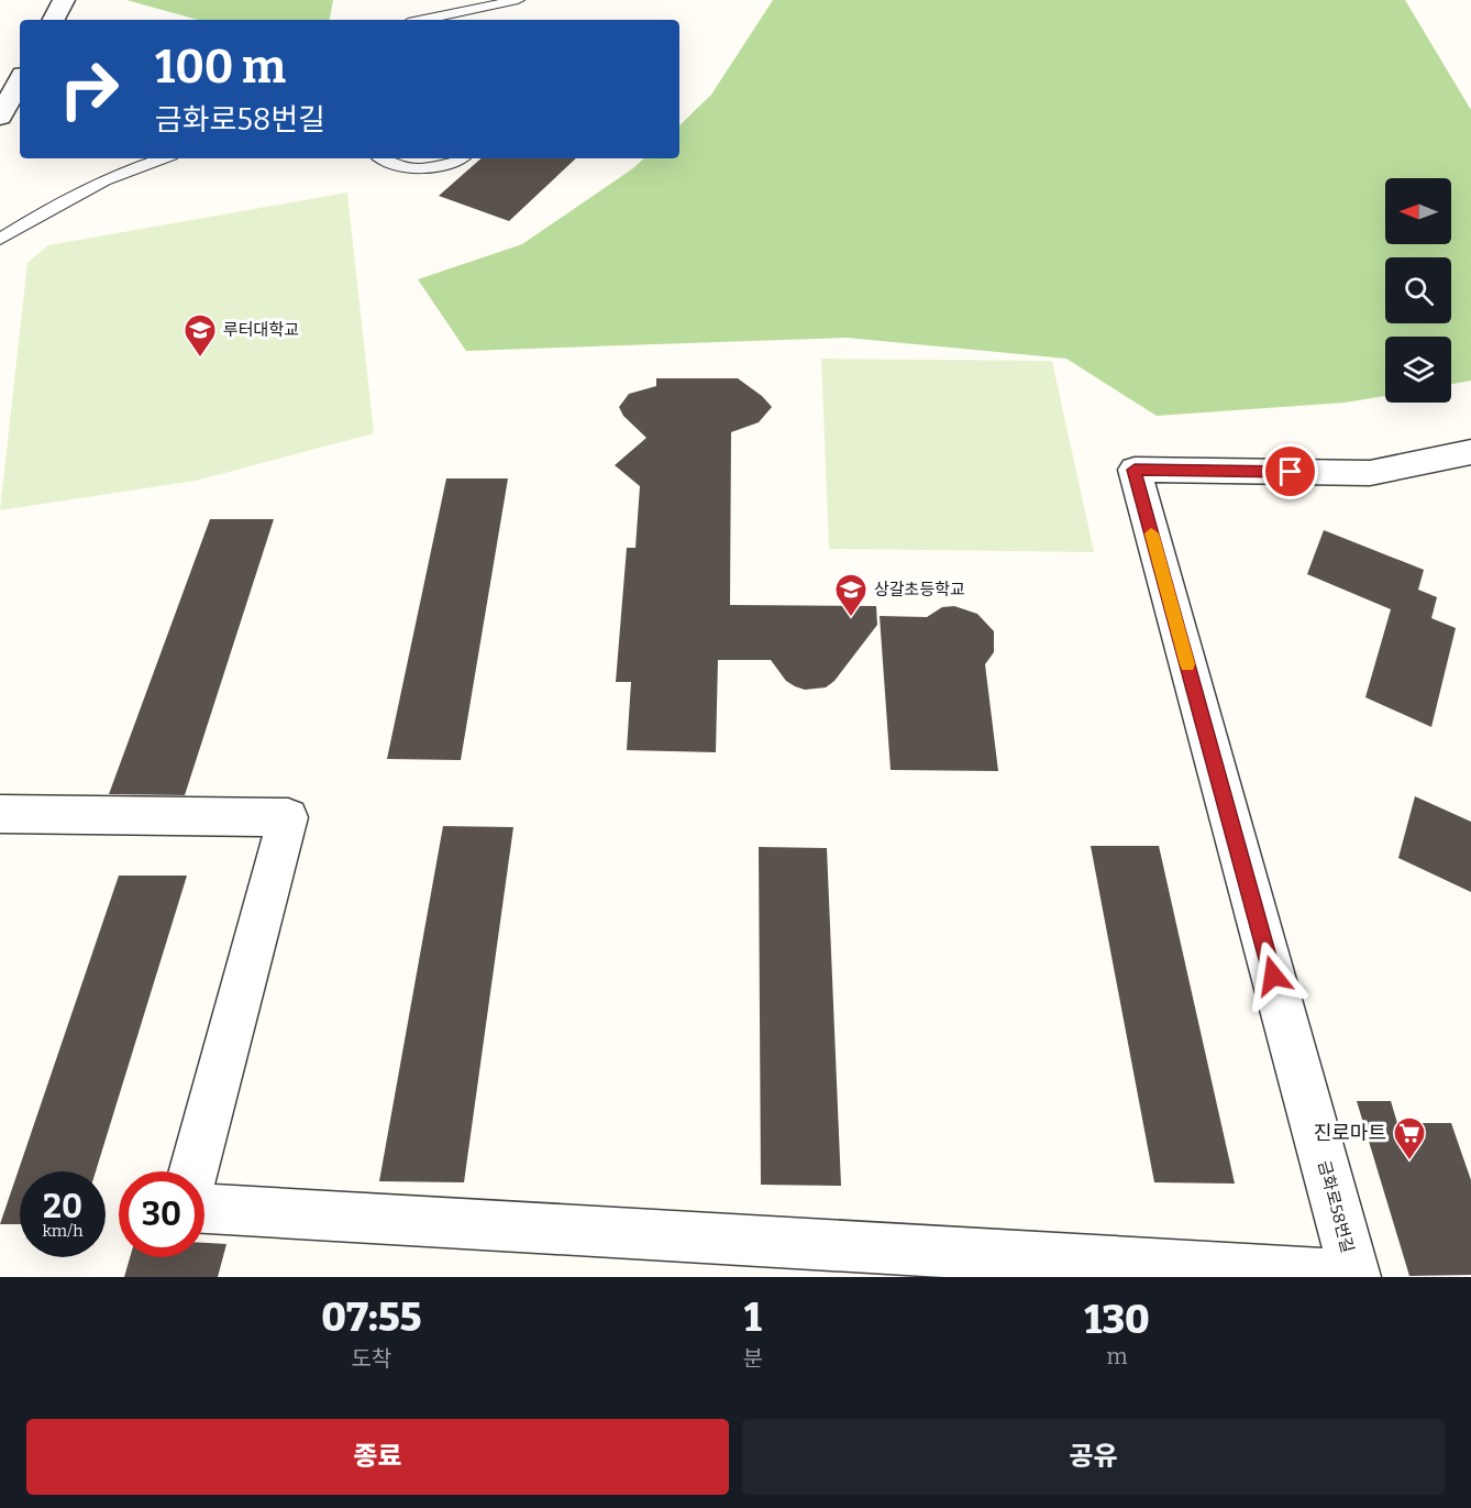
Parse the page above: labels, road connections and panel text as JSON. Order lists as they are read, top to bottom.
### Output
{
  "streets": {
    "street": ["금화로58번길"]
  },
  "places": {
    "school or university": ["루터대학교", "상갈초등학교"],
    "supermarket": ["진로마트"]
  },
  "north": "left",
  "page": {
    "turn": ["100 m", "금화로58번길"],
    "speed": "20 km/h",
    "limit": "30",
    "eta": [
      "07:55",
      "도착",
      "1",
      "분",
      "130",
      "m"
    ],
    "buttons": ["종료", "공유"]
  }
}
